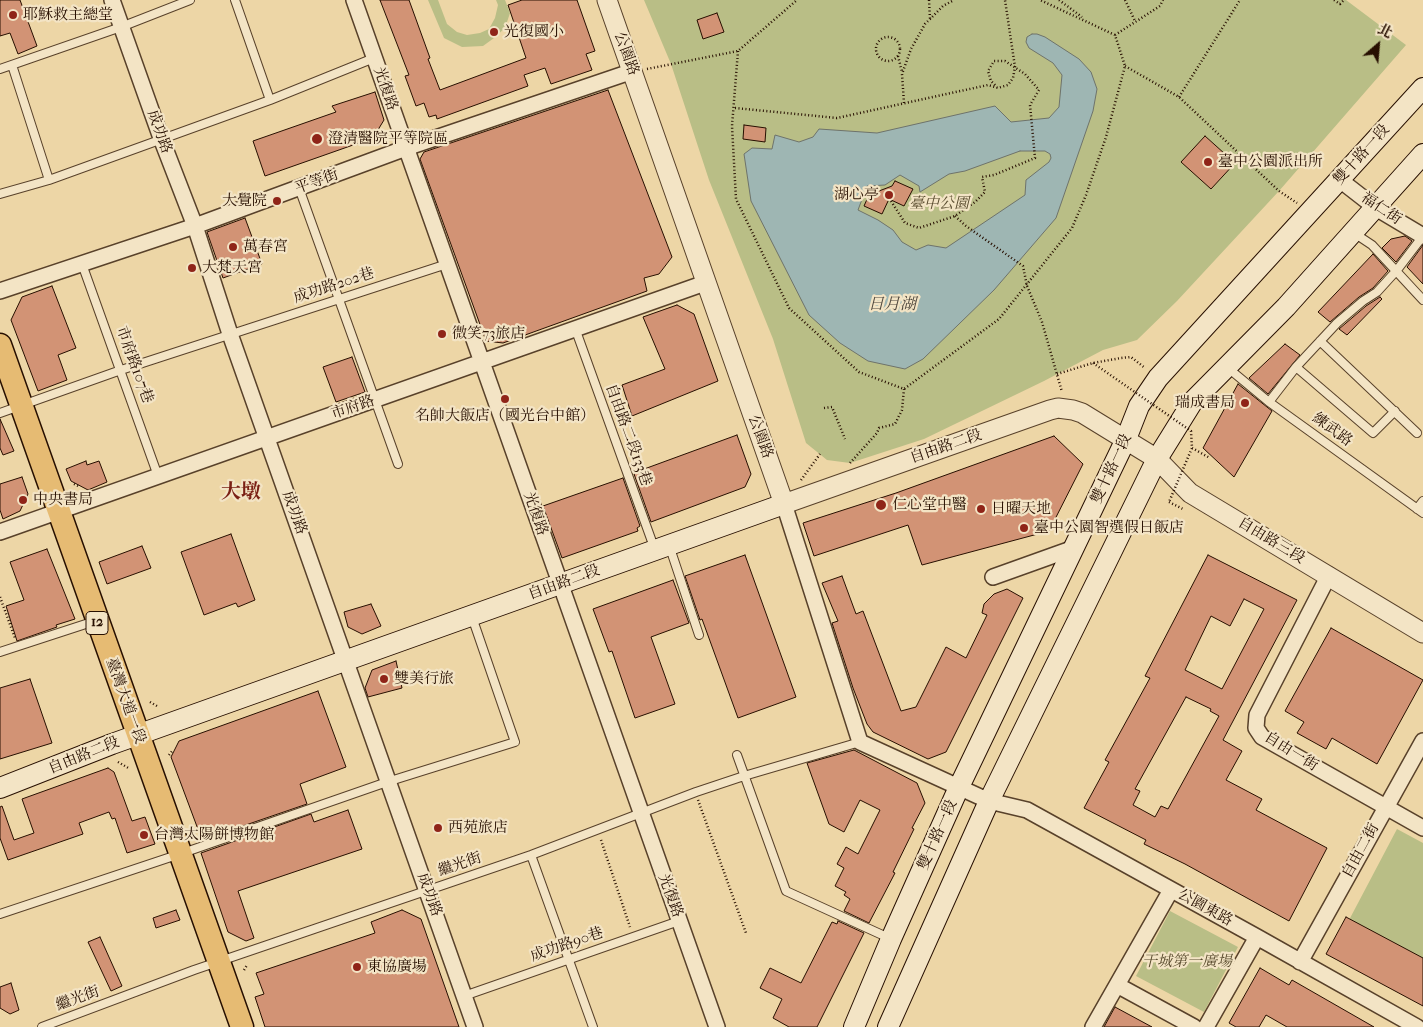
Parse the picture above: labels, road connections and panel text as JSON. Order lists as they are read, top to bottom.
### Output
{
  "streets": {
    "main road": [
      "雙十路一段",
      "自由路二段",
      "12",
      "臺灣大道一段"
    ],
    "street": [
      "公園路",
      "光復路",
      "成功路",
      "平等街",
      "福仁街",
      "市府路",
      "自由路三段",
      "自由一街",
      "自由二街",
      "公園東路"
    ],
    "lane": [
      "成功路202巷",
      "市府路107巷",
      "練武路",
      "自由路二段133巷",
      "繼光街",
      "成功路90巷"
    ]
  },
  "crossings": [
    ["公園路", "平等街"],
    ["公園路", "市府路"],
    ["公園路", "自由路二段"],
    ["公園路", "繼光街"],
    ["光復路", "平等街"],
    ["光復路", "成功路202巷"],
    ["光復路", "市府路"],
    ["光復路", "自由路二段"],
    ["光復路", "繼光街"],
    ["光復路", "成功路90巷"],
    ["成功路", "平等街"],
    ["成功路", "成功路202巷"],
    ["成功路", "市府路"],
    ["成功路", "自由路二段"],
    ["成功路", "繼光街"],
    ["成功路", "成功路90巷"],
    ["雙十路一段", "福仁街"],
    ["雙十路一段", "自由路三段"],
    ["平等街", "市府路107巷"],
    ["成功路202巷", "市府路107巷"],
    ["成功路202巷", "臺灣大道一段"],
    ["市府路107巷", "市府路"],
    ["市府路", "自由路二段133巷"],
    ["市府路", "臺灣大道一段"],
    ["自由路二段133巷", "自由路二段"],
    ["自由路二段", "臺灣大道一段"],
    ["自由路三段", "自由一街"],
    ["臺灣大道一段", "繼光街"],
    ["自由一街", "自由二街"],
    ["自由二街", "公園東路"]
  ],
  "districts": ["大墩"],
  "water": ["日月湖"],
  "parks": ["臺中公園", "干城第一廣場"],
  "places": [
    "耶穌救主總堂",
    "光復國小",
    "澄清醫院平等院區",
    "臺中公園派出所",
    "湖心亭",
    "大覺院",
    "萬春宮",
    "大梵天宮",
    "微笑73旅店",
    "名帥大飯店（國光台中館）",
    "瑞成書局",
    "中央書局",
    "仁心堂中醫",
    "日曜天地",
    "臺中公園智選假日飯店",
    "雙美行旅",
    "西苑旅店",
    "台灣太陽餅博物館",
    "東協廣場"
  ],
  "north": "top right"
}
